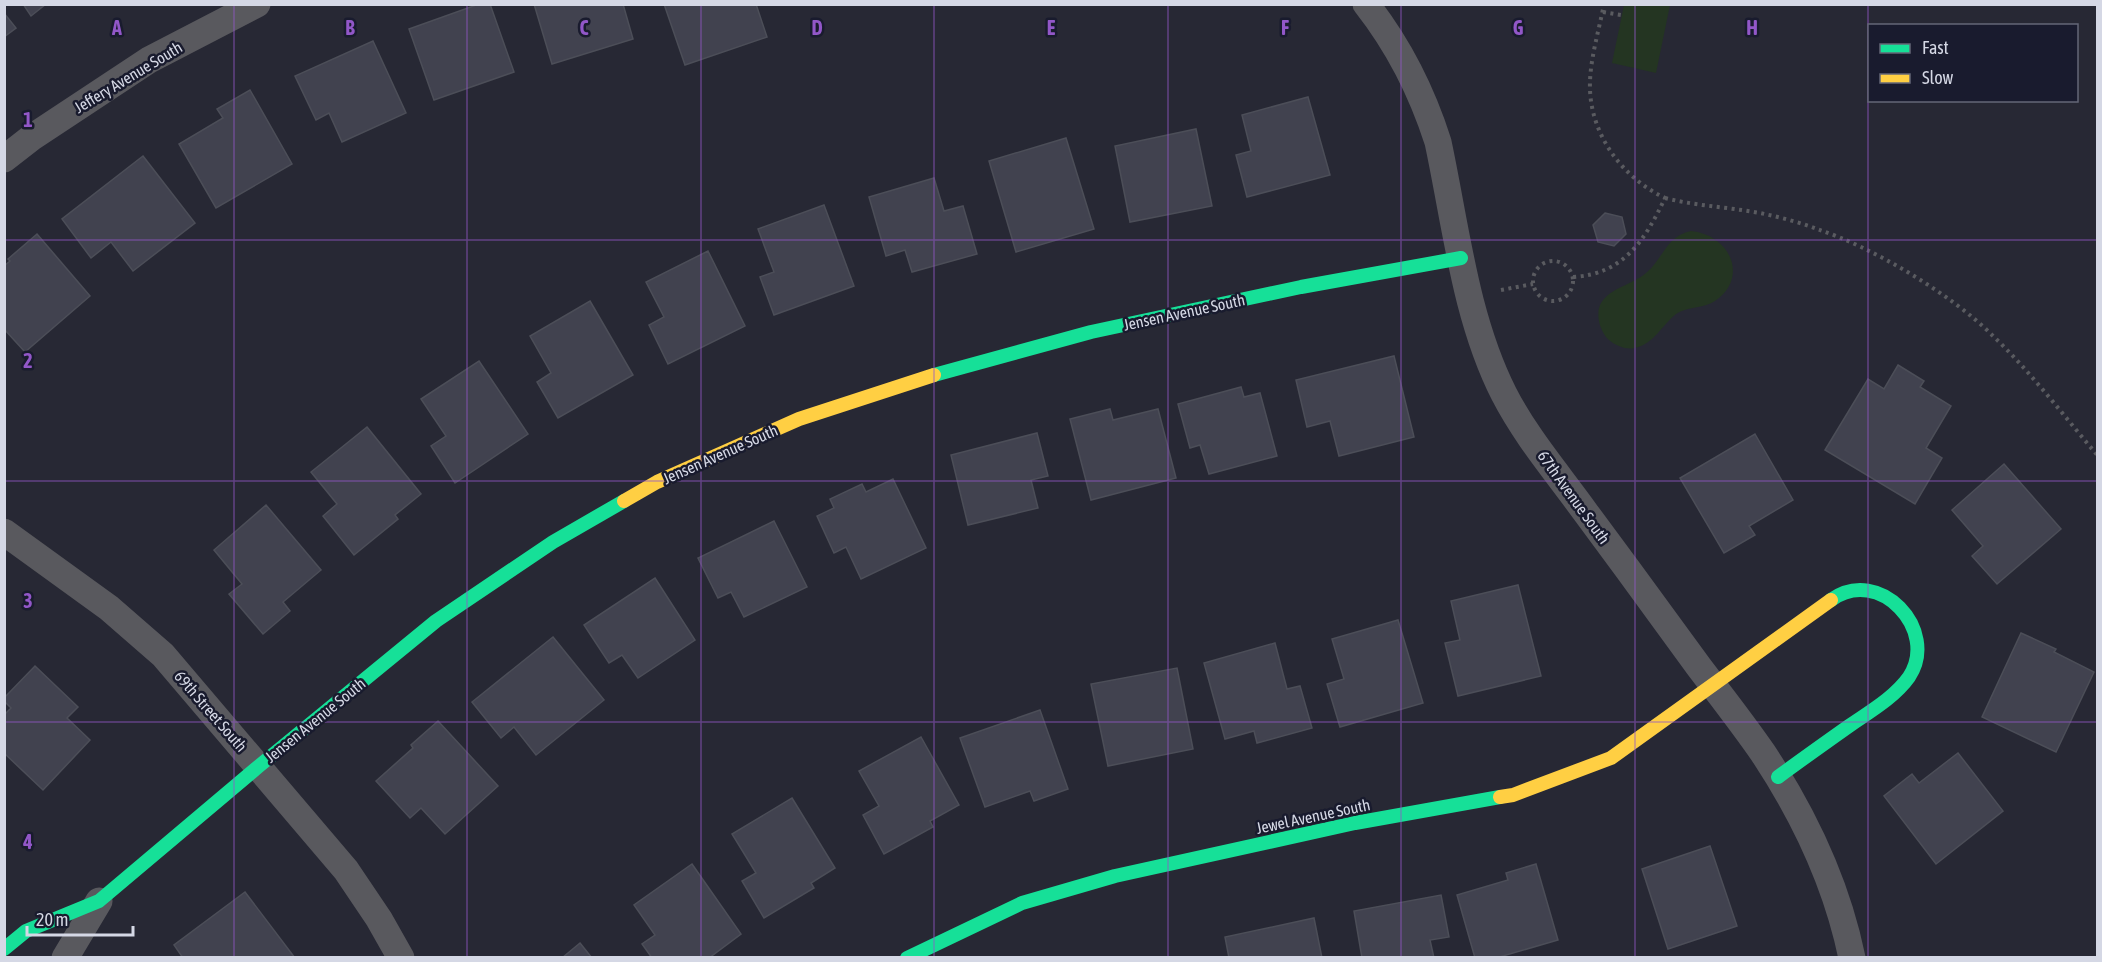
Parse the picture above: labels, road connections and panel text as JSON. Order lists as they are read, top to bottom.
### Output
{
  "streets": {
    "street": [
      "Jeffery Avenue South",
      "Jensen Avenue South",
      "67th Avenue South",
      "69th Street South",
      "Jewel Avenue South"
    ]
  },
  "crossings": [
    ["Jensen Avenue South", "67th Avenue South"],
    ["Jensen Avenue South", "69th Street South"],
    ["67th Avenue South", "Jewel Avenue South"]
  ],
  "legend": ["Fast", "Slow"],
  "scale_bar": "20 m",
  "grid": {
    "columns": [
      "A",
      "B",
      "C",
      "D",
      "E",
      "F",
      "G",
      "H"
    ],
    "rows": [
      "1",
      "2",
      "3",
      "4"
    ]
  }
}
